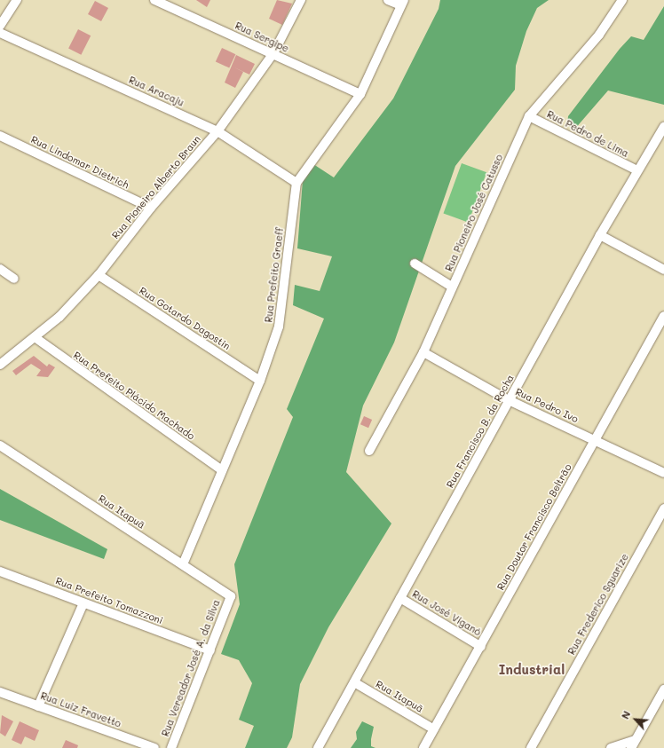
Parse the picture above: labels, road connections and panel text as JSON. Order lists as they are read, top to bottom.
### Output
{
  "streets": {
    "street": [
      "Rua Sergipe",
      "Rua Aracaju",
      "Rua Pedro de Lima",
      "Rua Lindomar Dietrich",
      "Rua Pioneiro Alberto Braun",
      "Rua Pioneiro José Catusso",
      "Rua Prefeito Graeff",
      "Rua Gotardo Dagostin",
      "Rua Prefeito Plácido Machado",
      "Rua Pedro Ivo",
      "Rua Francisco B. da Rocha",
      "Rua Itapuã",
      "Rua Doutor Francisco Beltrão",
      "Rua Prefeito Tomazzoni",
      "Rua Frederico Sguarize",
      "Rua José Viganó",
      "Rua Vereador José A. da Silva",
      "Rua Luiz Fravetto"
    ]
  },
  "crossings": [
    ["Rua Sergipe", "Rua Pioneiro Alberto Braun"],
    ["Rua Sergipe", "Rua Prefeito Graeff"],
    ["Rua Aracaju", "Rua Pioneiro Alberto Braun"],
    ["Rua Aracaju", "Rua Prefeito Graeff"],
    ["Rua Pedro de Lima", "Rua Pioneiro José Catusso"],
    ["Rua Pedro de Lima", "Rua Francisco B. da Rocha"],
    ["Rua Lindomar Dietrich", "Rua Pioneiro Alberto Braun"],
    ["Rua Pioneiro Alberto Braun", "Rua Gotardo Dagostin"],
    ["Rua Pioneiro Alberto Braun", "Rua Prefeito Plácido Machado"],
    ["Rua Pioneiro José Catusso", "Rua Pedro Ivo"],
    ["Rua Prefeito Graeff", "Rua Gotardo Dagostin"],
    ["Rua Prefeito Graeff", "Rua Prefeito Plácido Machado"],
    ["Rua Prefeito Graeff", "Rua Itapuã"],
    ["Rua Pedro Ivo", "Rua Francisco B. da Rocha"],
    ["Rua Pedro Ivo", "Rua Doutor Francisco Beltrão"],
    ["Rua Francisco B. da Rocha", "Rua Itapuã"],
    ["Rua Francisco B. da Rocha", "Rua José Viganó"],
    ["Rua Itapuã", "Rua Doutor Francisco Beltrão"],
    ["Rua Itapuã", "Rua Vereador José A. da Silva"],
    ["Rua Doutor Francisco Beltrão", "Rua José Viganó"],
    ["Rua Prefeito Tomazzoni", "Rua Vereador José A. da Silva"]
  ],
  "districts": ["Industrial"],
  "north": "top left"
}
